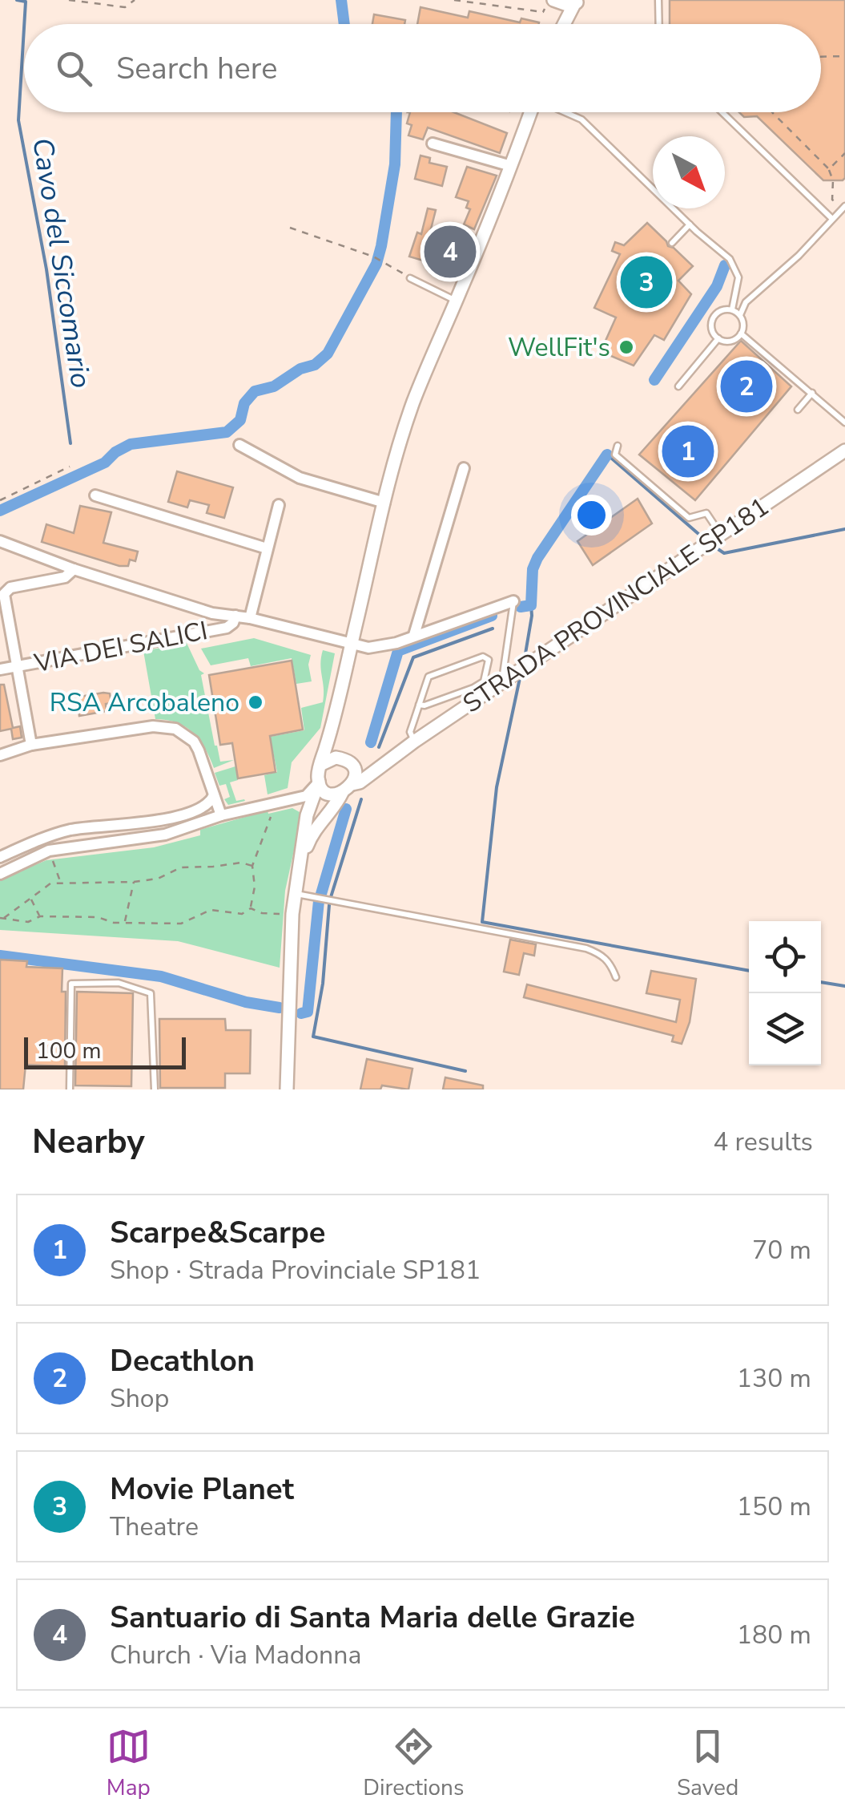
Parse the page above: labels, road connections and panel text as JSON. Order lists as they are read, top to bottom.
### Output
{
  "streets": {
    "street": ["STRADA PROVINCIALE SP181", "VIA DEI SALICI"]
  },
  "water": ["Cavo del Siccomario"],
  "places": ["WellFit's", "RSA Arcobaleno"],
  "scale_bar": "100 m",
  "north": "bottom right",
  "page": {
    "search": "Search here",
    "pins": [
      "4",
      "3",
      "2",
      "1"
    ],
    "scale": "100 m",
    "heading": ["Nearby", "4 results"],
    "list": [
      {
        "mark": "1",
        "name": "Scarpe&Scarpe",
        "note": "Shop · Strada Provinciale SP181",
        "value": "70 m"
      },
      {
        "mark": "2",
        "name": "Decathlon",
        "note": "Shop",
        "value": "130 m"
      },
      {
        "mark": "3",
        "name": "Movie Planet",
        "note": "Theatre",
        "value": "150 m"
      },
      {
        "mark": "4",
        "name": "Santuario di Santa Maria delle Grazie",
        "note": "Church · Via Madonna",
        "value": "180 m"
      }
    ],
    "nav": ["Map", "Directions", "Saved"]
  }
}
